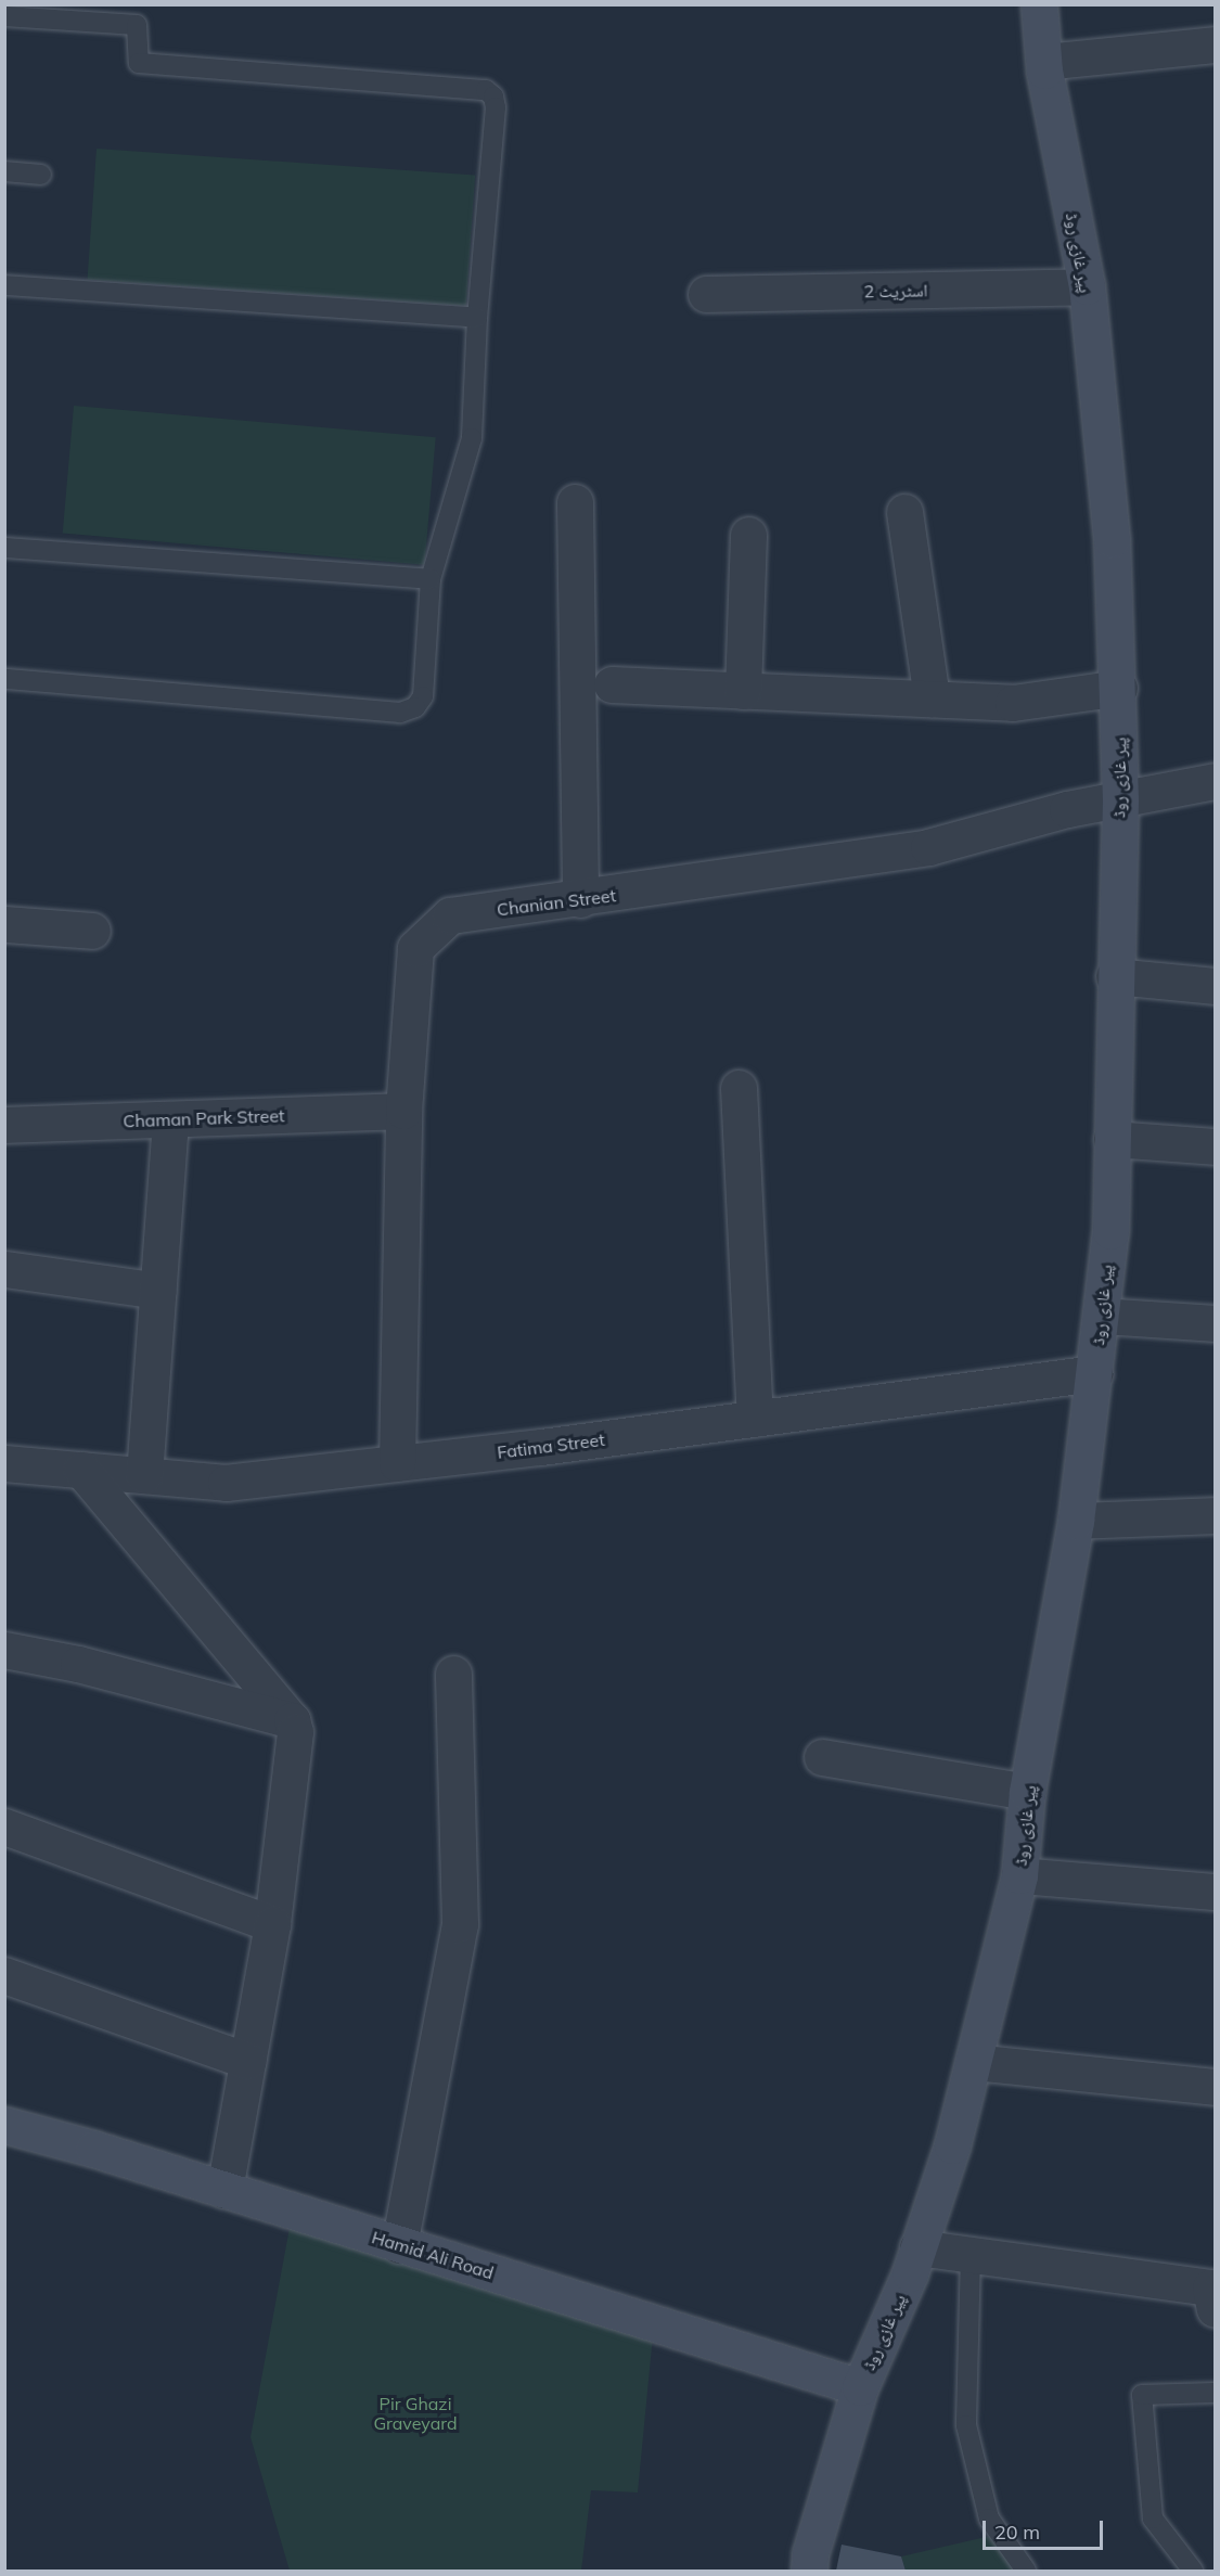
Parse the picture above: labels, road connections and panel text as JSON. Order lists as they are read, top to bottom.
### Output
{
  "streets": {
    "street": [
      "پیر غازی روڈ",
      "اسٹریٹ 2",
      "Chanian Street",
      "Chaman Park Street",
      "Fatima Street",
      "Hamid Ali Road"
    ]
  },
  "crossings": [
    ["پیر غازی روڈ", "اسٹریٹ 2"],
    ["پیر غازی روڈ", "Chanian Street"],
    ["پیر غازی روڈ", "Fatima Street"],
    ["پیر غازی روڈ", "Hamid Ali Road"],
    ["Chanian Street", "Chaman Park Street"],
    ["Chanian Street", "Fatima Street"]
  ],
  "parks": ["Pir Ghazi Graveyard"],
  "scale_bar": "20 m"
}
